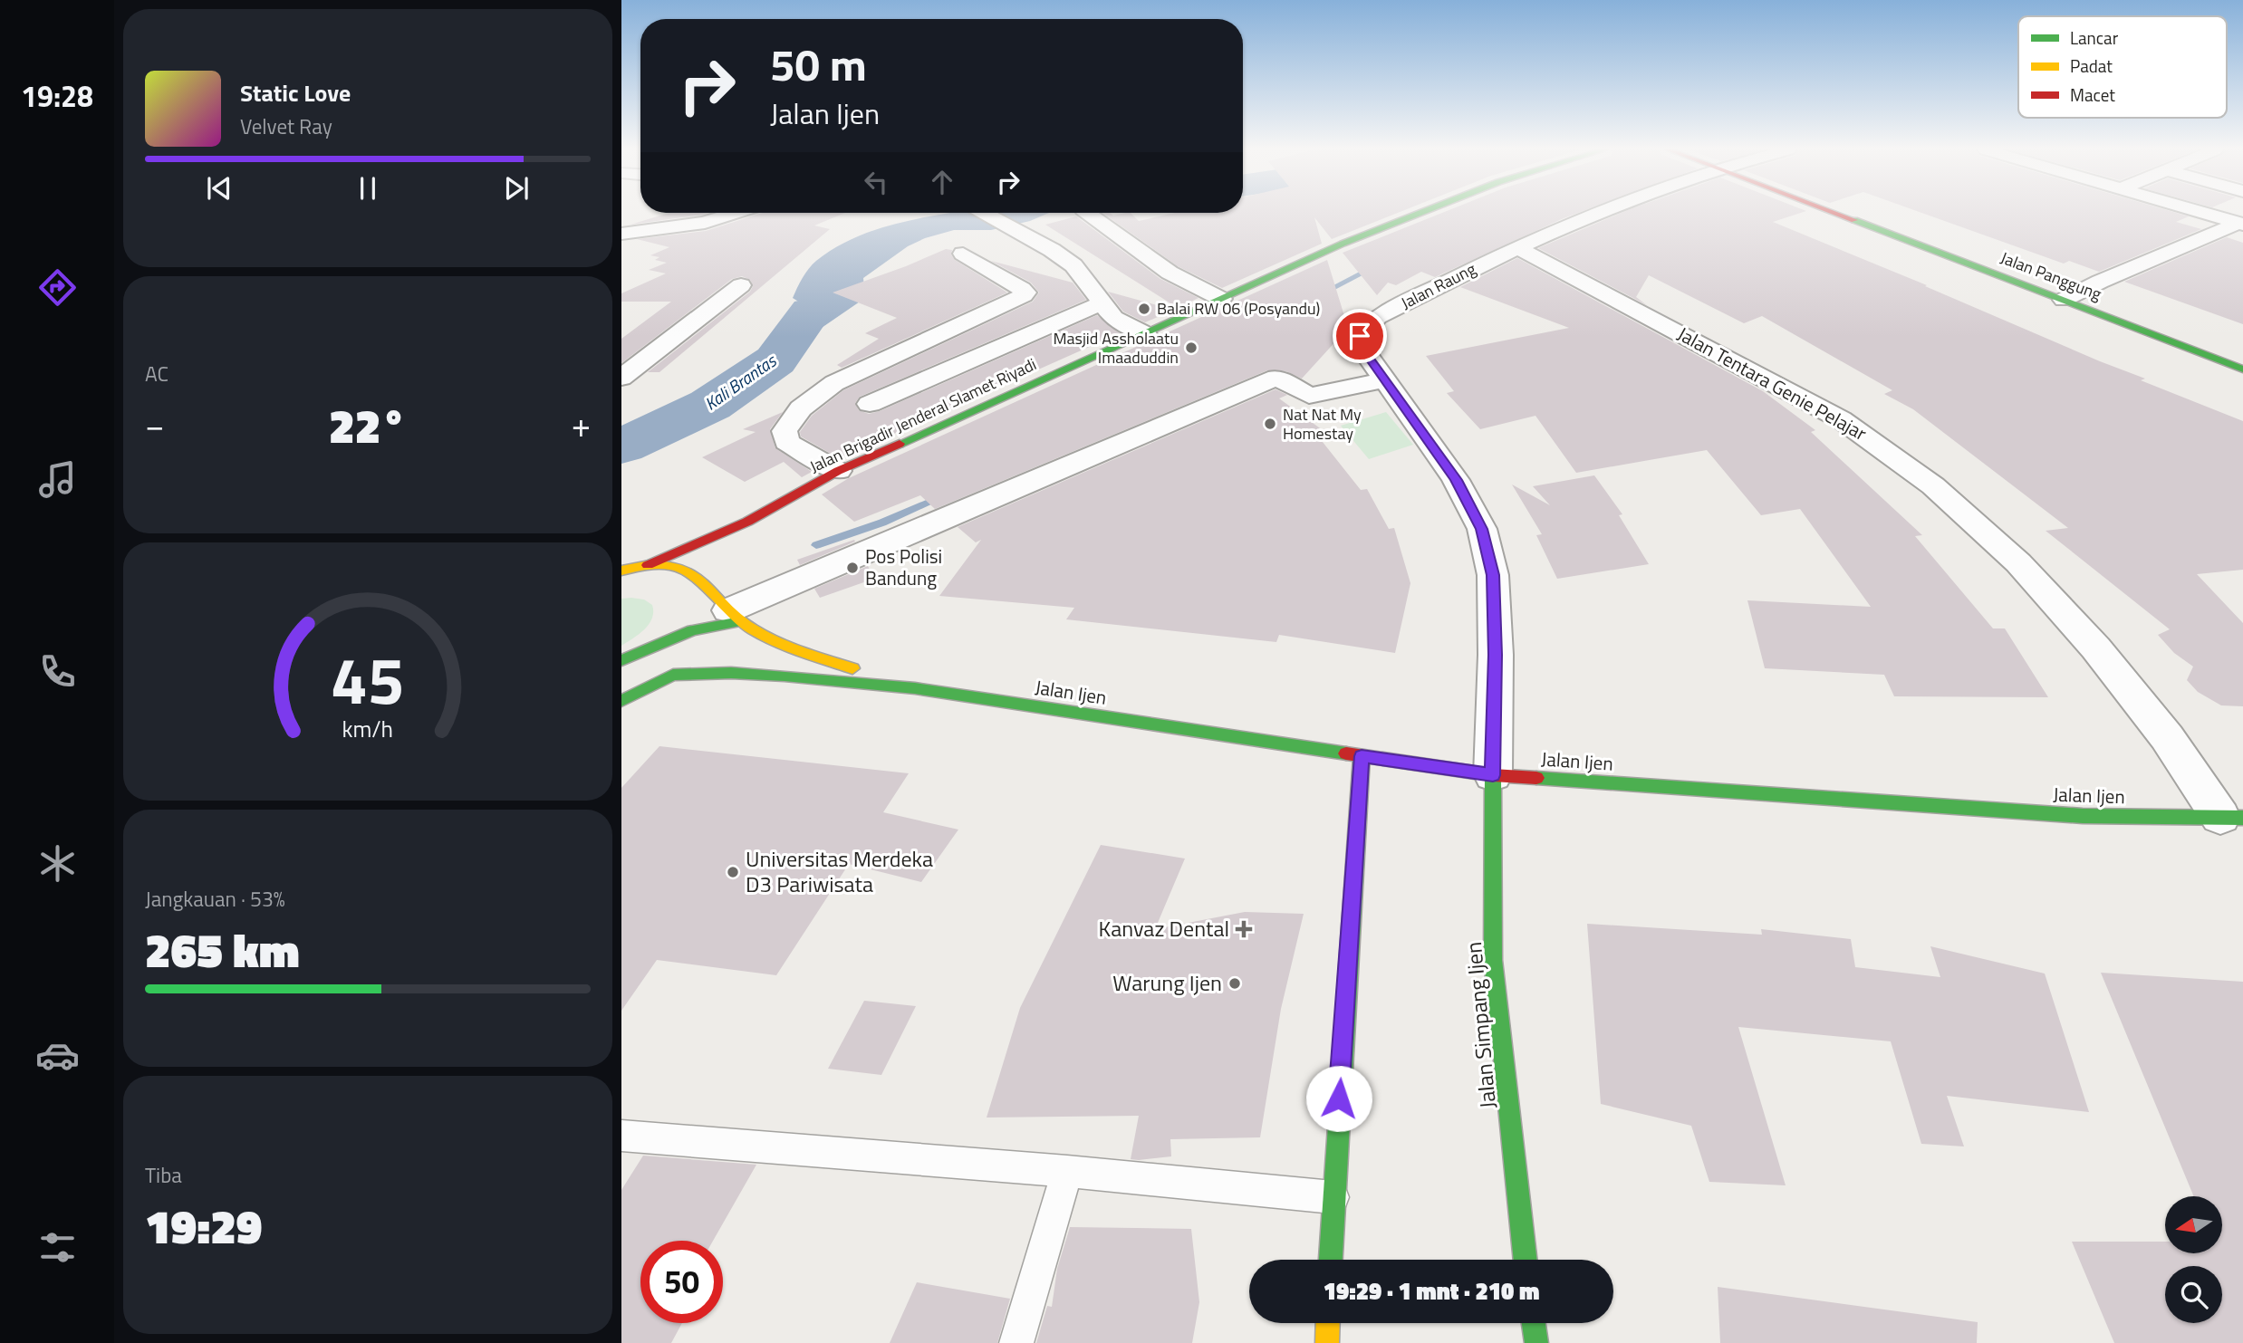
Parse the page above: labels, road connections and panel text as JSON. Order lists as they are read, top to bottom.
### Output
{
  "streets": {
    "main road": [
      "Jalan Panggung",
      "Jalan Brigadir Jenderal Slamet Riyadi",
      "Jalan Ijen",
      "Jalan Simpang Ijen"
    ],
    "street": ["Jalan Raung", "Jalan Tentara Genie Pelajar"]
  },
  "crossings": [
    ["Jalan Raung", "Jalan Tentara Genie Pelajar"],
    ["Jalan Raung", "Jalan Ijen"],
    ["Jalan Raung", "Jalan Simpang Ijen"],
    ["Jalan Tentara Genie Pelajar", "Jalan Ijen"],
    ["Jalan Ijen", "Jalan Simpang Ijen"]
  ],
  "water": ["Kali Brantas"],
  "places": {
    "other": [
      "Balai RW 06 (Posyandu)",
      "Masjid Assholaatu Imaaduddin",
      "Nat Nat My Homestay",
      "Pos Polisi Bandung",
      "Universitas Merdeka D3 Pariwisata",
      "Warung Ijen"
    ],
    "health": ["Kanvaz Dental"]
  },
  "legend": ["Lancar", "Padat", "Macet"],
  "north": "left",
  "page": {
    "tabs": "19:28",
    "turn": ["50 m", "Jalan Ijen"],
    "song": ["Static Love", "Velvet Ray"],
    "tile": [
      "AC",
      ["Jangkauan · 53%", "265 km"],
      ["Tiba", "19:29"]
    ],
    "heat": ["−", "22°", "+"],
    "limit": "50",
    "trip": "19:29 · 1 mnt · 210 m",
    "gauge": ["45", "km/h"]
  }
}
